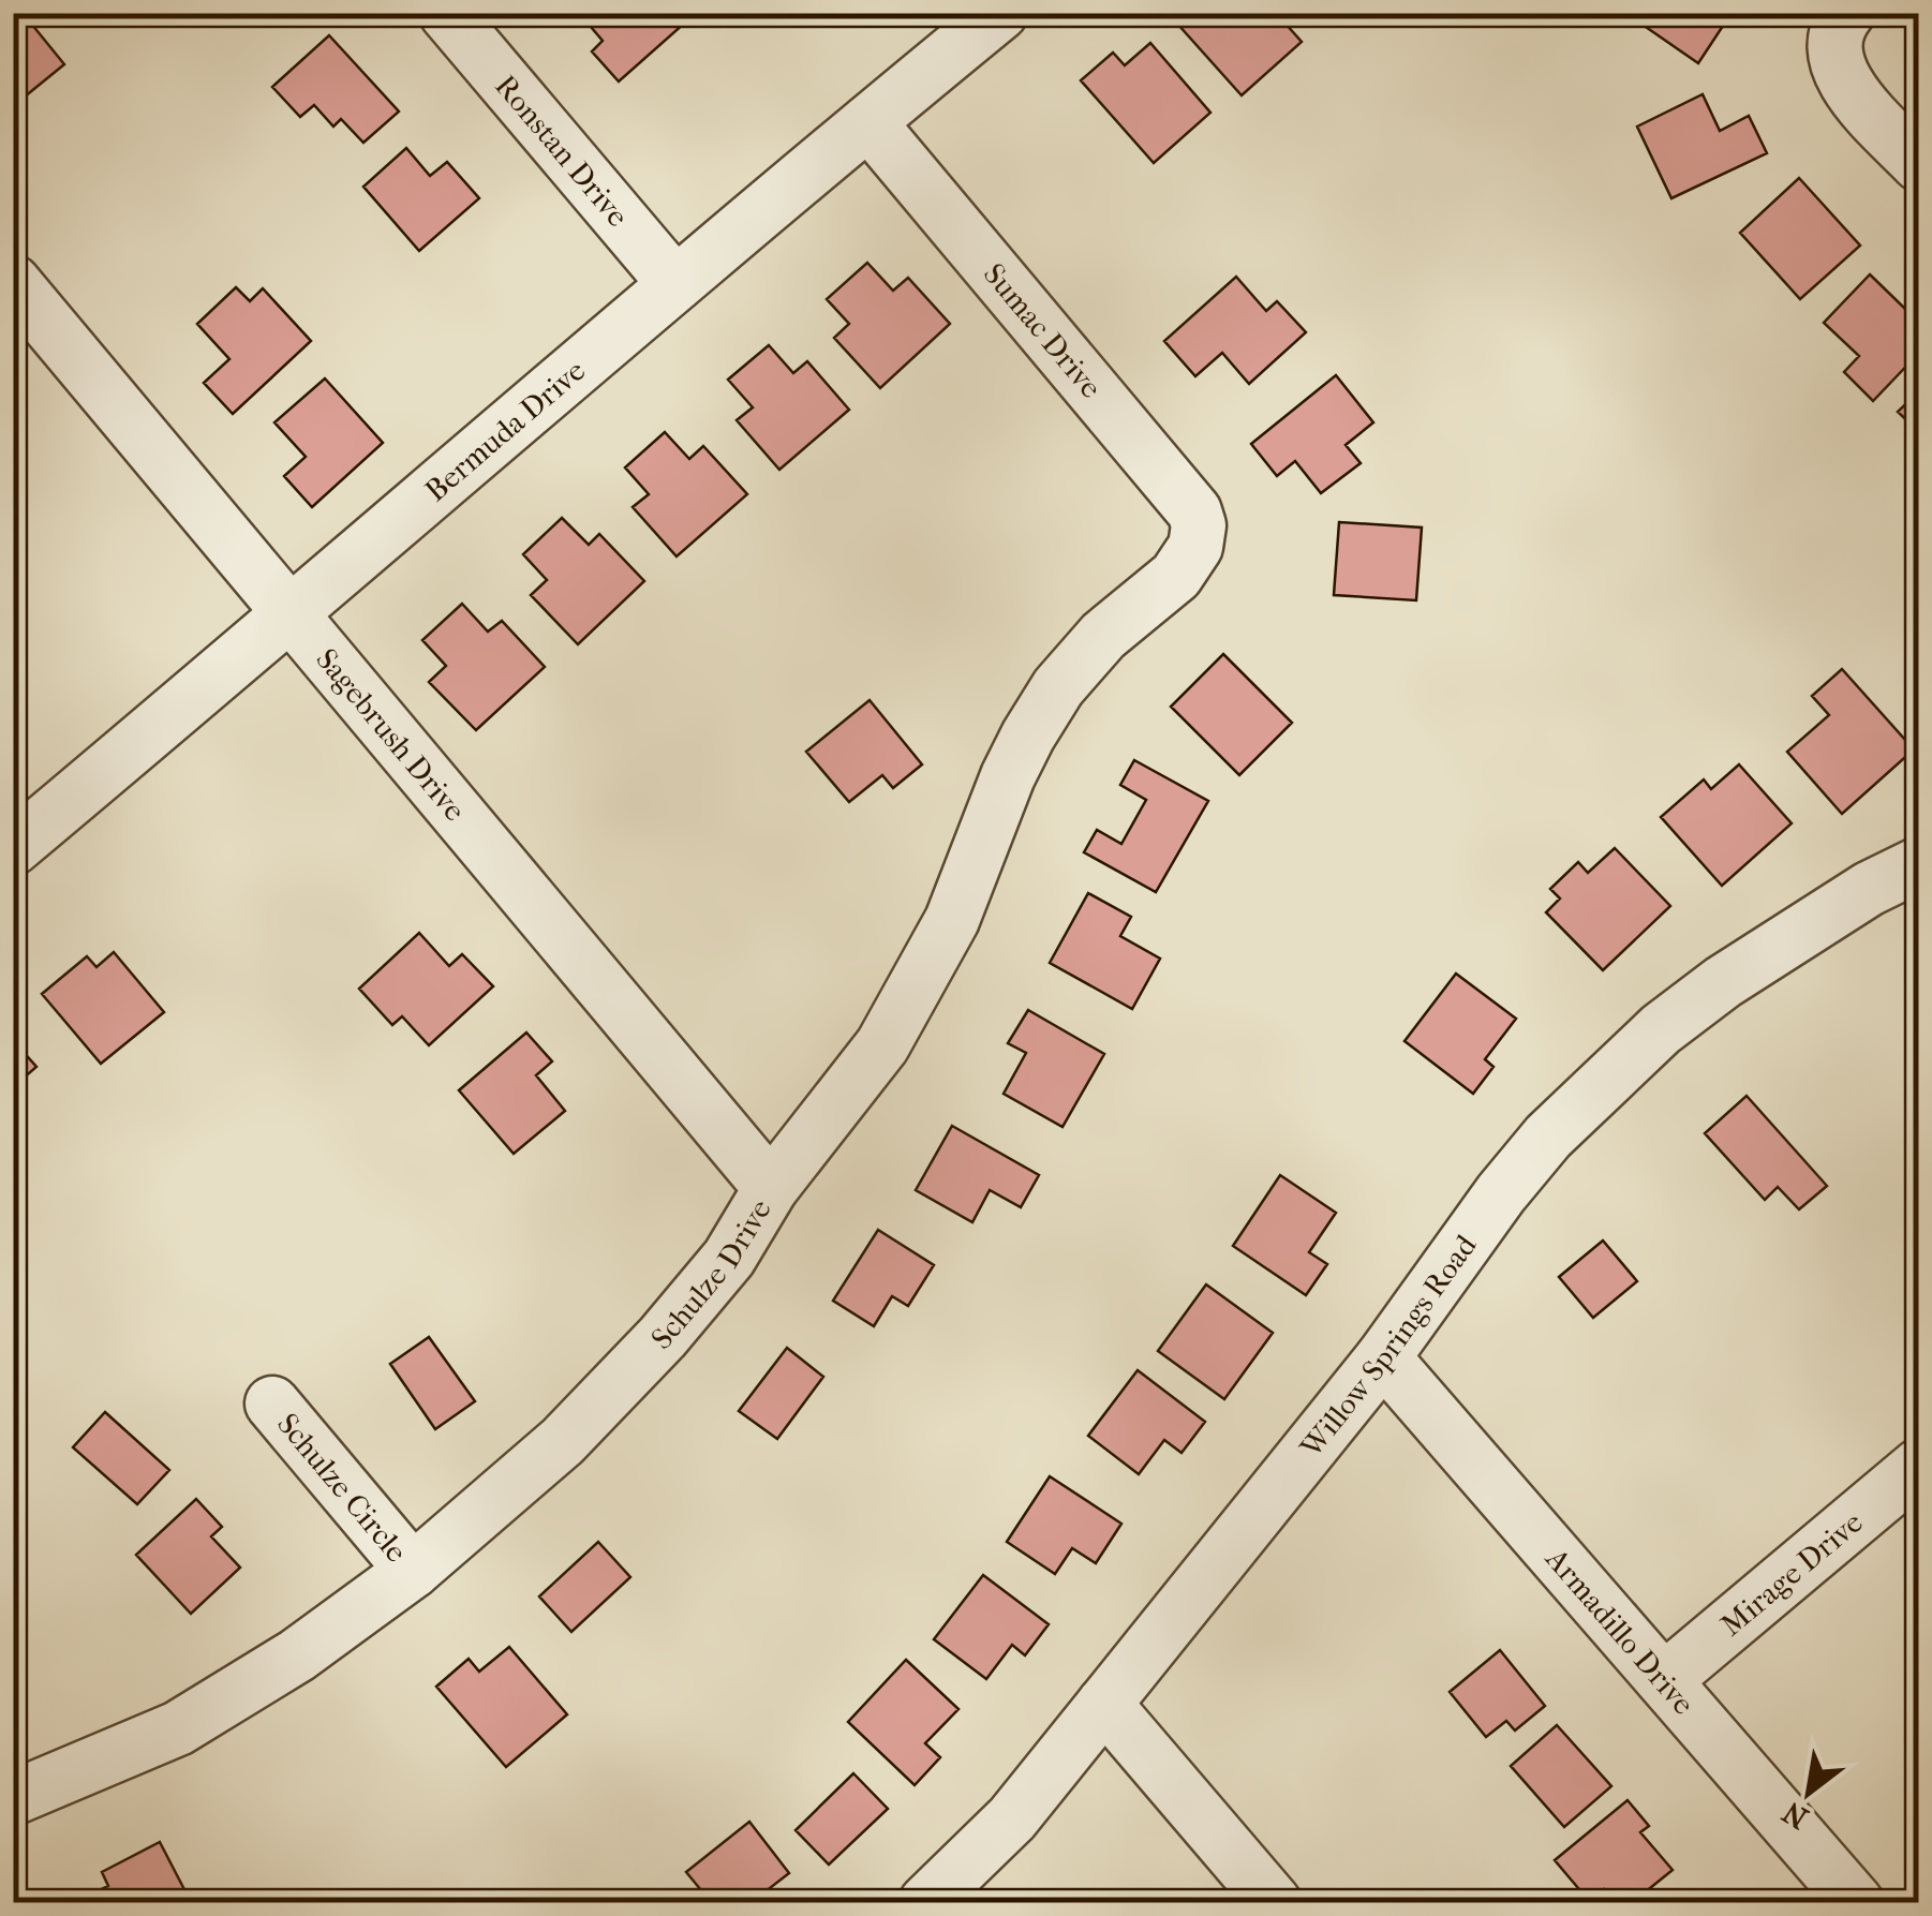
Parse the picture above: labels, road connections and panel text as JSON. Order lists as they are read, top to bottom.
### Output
{
  "streets": {
    "street": [
      "Ronstan Drive",
      "Sumac Drive",
      "Bermuda Drive",
      "Sagebrush Drive",
      "Schulze Drive",
      "Willow Springs Road",
      "Schulze Circle",
      "Mirage Drive",
      "Armadillo Drive"
    ]
  },
  "crossings": [
    ["Ronstan Drive", "Bermuda Drive"],
    ["Sumac Drive", "Bermuda Drive"],
    ["Sumac Drive", "Schulze Drive"],
    ["Bermuda Drive", "Sagebrush Drive"],
    ["Sagebrush Drive", "Schulze Drive"],
    ["Schulze Drive", "Schulze Circle"],
    ["Willow Springs Road", "Armadillo Drive"],
    ["Mirage Drive", "Armadillo Drive"]
  ],
  "north": "bottom left"
}
